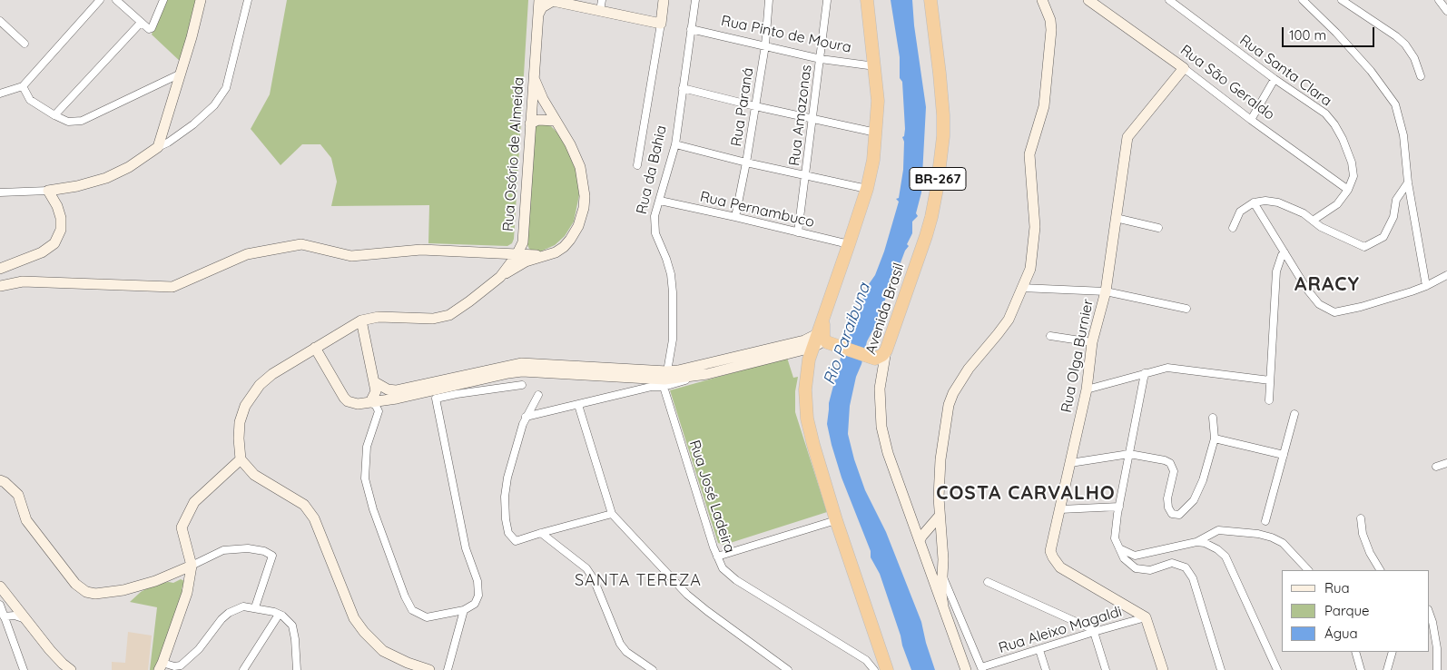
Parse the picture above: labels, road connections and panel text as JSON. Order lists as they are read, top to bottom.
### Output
{
  "streets": {
    "highway": ["BR-267", "Avenida Brasil"],
    "street": [
      "Rua Pinto de Moura",
      "Rua Santa Clara",
      "Rua São Geraldo",
      "Rua Paraná",
      "Rua Amazonas",
      "Rua Osório de Almeida",
      "Rua da Bahia",
      "Rua Pernambuco",
      "Rua Olga Burnier",
      "Rua José Ladeira",
      "Rua Aleixo Magaldi"
    ]
  },
  "crossings": [
    ["Rua Pinto de Moura", "Rua Paraná"],
    ["Rua Pinto de Moura", "Rua Amazonas"],
    ["Rua Pinto de Moura", "Rua da Bahia"],
    ["Rua Santa Clara", "Rua São Geraldo"],
    ["Rua São Geraldo", "Rua Olga Burnier"],
    ["Rua Paraná", "Rua Pernambuco"],
    ["Rua Amazonas", "Rua Pernambuco"],
    ["Rua da Bahia", "Rua Pernambuco"],
    ["Rua da Bahia", "Rua José Ladeira"],
    ["Rua Olga Burnier", "Rua Aleixo Magaldi"]
  ],
  "districts": ["ARACY", "COSTA CARVALHO", "SANTA TEREZA"],
  "water": ["Rio Paraibuna"],
  "legend": ["Rua", "Parque", "Água"],
  "scale_bar": "100 m"
}
